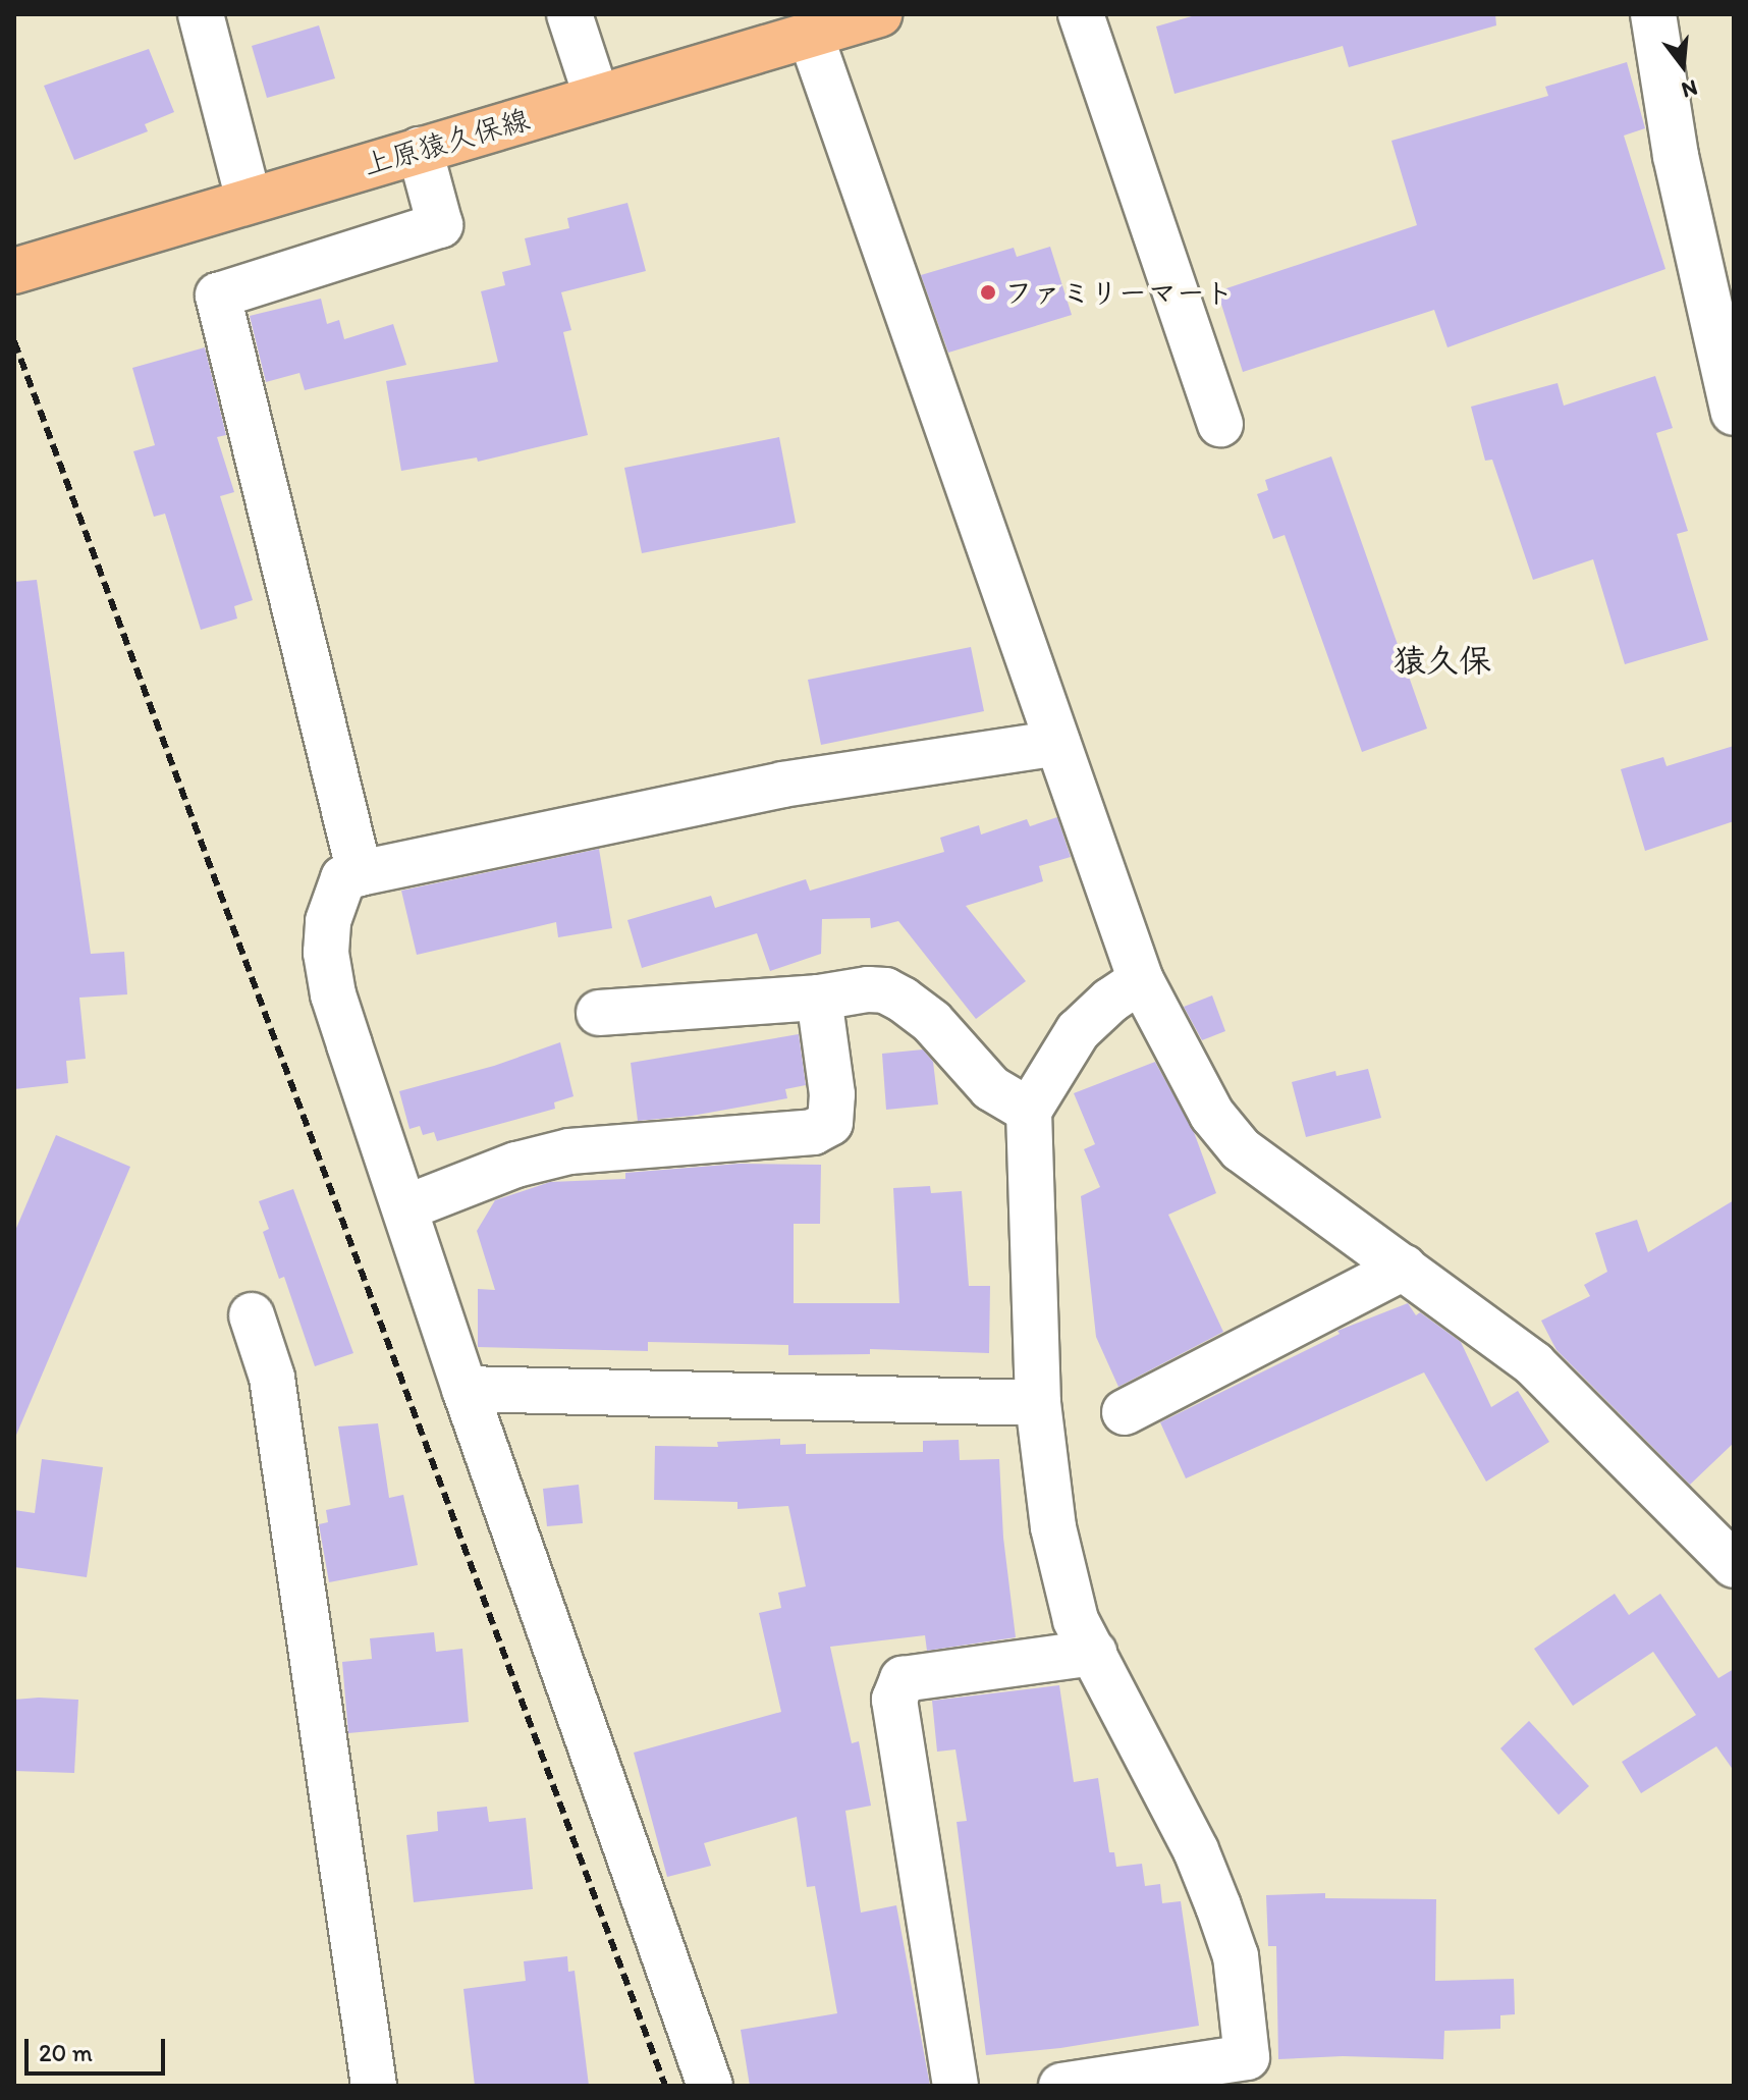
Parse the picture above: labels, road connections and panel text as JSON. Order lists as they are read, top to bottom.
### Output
{
  "streets": {
    "main road": ["上原猿久保線"]
  },
  "districts": ["猿久保"],
  "places": ["ファミリーマート"],
  "scale_bar": "20 m",
  "north": "bottom"
}
